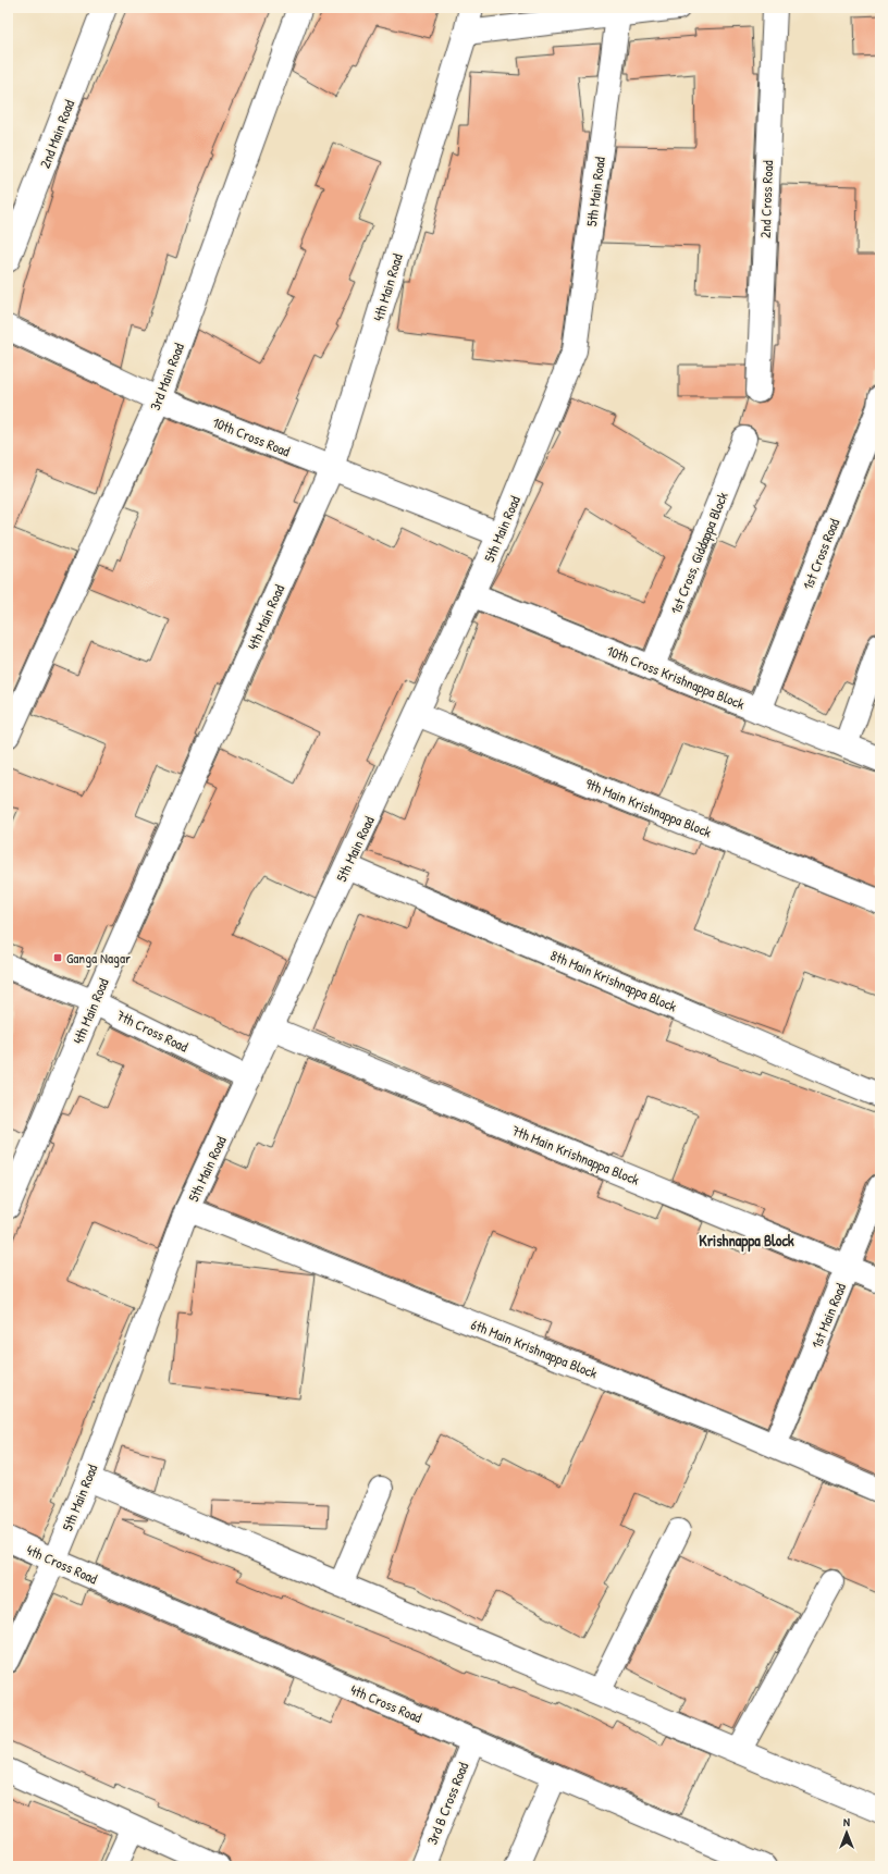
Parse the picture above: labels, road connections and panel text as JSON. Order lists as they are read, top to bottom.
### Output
{
  "streets": {
    "street": [
      "2nd Main Road",
      "5th Main Road",
      "2nd Cross Road",
      "4th Main Road",
      "3rd Main Road",
      "10th Cross Road",
      "1st Cross, Giddappa Block",
      "1st Cross Road",
      "10th Cross Krishnappa Block",
      "9th Main Krishnappa Block",
      "8th Main Krishnappa Block",
      "7th Cross Road",
      "7th Main Krishnappa Block",
      "1st Main Road",
      "6th Main Krishnappa Block",
      "4th Cross Road",
      "3rd B Cross Road"
    ]
  },
  "crossings": [
    ["5th Main Road", "10th Cross Road"],
    ["5th Main Road", "10th Cross Krishnappa Block"],
    ["5th Main Road", "9th Main Krishnappa Block"],
    ["5th Main Road", "8th Main Krishnappa Block"],
    ["5th Main Road", "7th Cross Road"],
    ["5th Main Road", "7th Main Krishnappa Block"],
    ["5th Main Road", "6th Main Krishnappa Block"],
    ["5th Main Road", "4th Cross Road"],
    ["4th Main Road", "10th Cross Road"],
    ["4th Main Road", "7th Cross Road"],
    ["3rd Main Road", "10th Cross Road"],
    ["1st Cross, Giddappa Block", "10th Cross Krishnappa Block"],
    ["1st Cross Road", "10th Cross Krishnappa Block"],
    ["7th Main Krishnappa Block", "1st Main Road"],
    ["1st Main Road", "6th Main Krishnappa Block"],
    ["4th Cross Road", "3rd B Cross Road"]
  ],
  "districts": ["Krishnappa Block"],
  "places": {
    "transit": ["Ganga Nagar"]
  },
  "north": "top"
}
